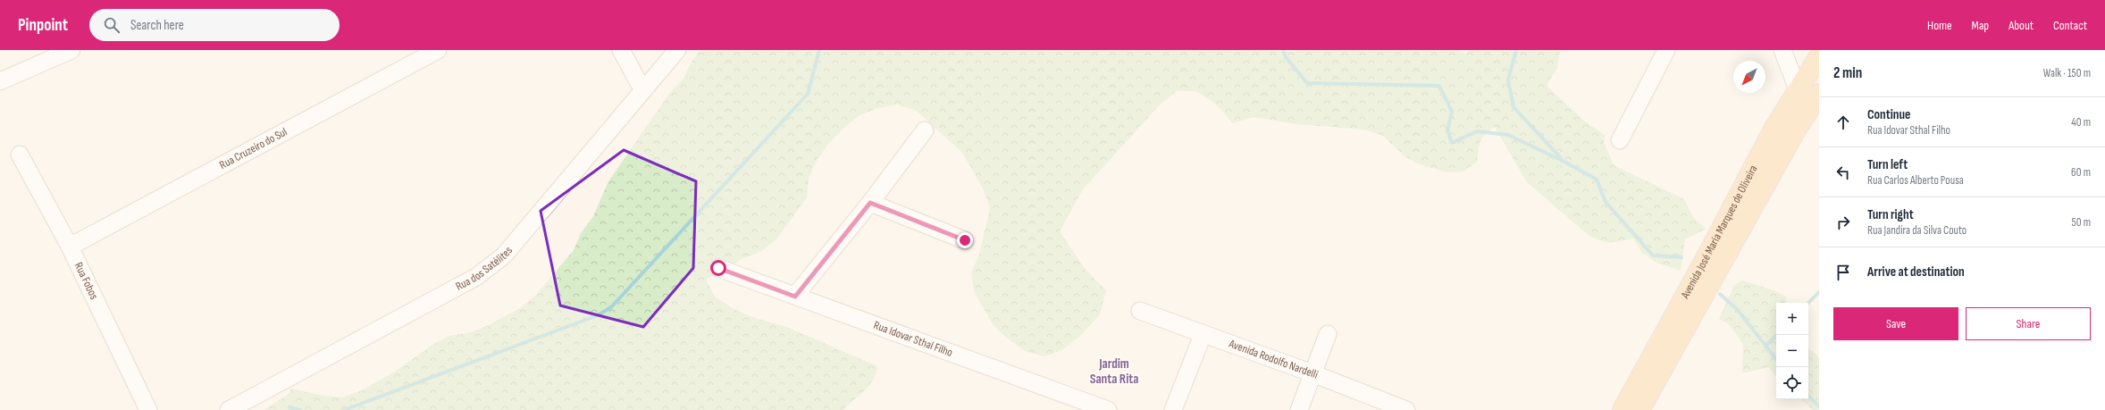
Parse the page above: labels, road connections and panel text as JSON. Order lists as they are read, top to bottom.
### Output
{
  "streets": {
    "main road": ["Avenida José Maria Marques de Oliveira"],
    "street": [
      "Rua Cruzeiro do Sul",
      "Rua dos Satélites",
      "Rua Fobos",
      "Rua Idovar Sthal Filho",
      "Avenida Rodolfo Nardelli"
    ]
  },
  "crossings": [
    ["Rua Cruzeiro do Sul", "Rua Fobos"]
  ],
  "districts": ["Jardim Santa Rita"],
  "north": "bottom left",
  "page": {
    "header": "Pinpoint",
    "search": "Search here",
    "nav": [
      "Home",
      "Map",
      "About",
      "Contact"
    ],
    "heading": ["2 min", "Walk · 150 m"],
    "list": [
      ["Continue", "Rua Idovar Sthal Filho", "40 m"],
      ["Turn left", "Rua Carlos Alberto Pousa", "60 m"],
      ["Turn right", "Rua Jandira da Silva Couto", "50 m"],
      "Arrive at destination"
    ],
    "buttons": ["Save", "Share"],
    "map_buttons": ["+", "−"]
  }
}
